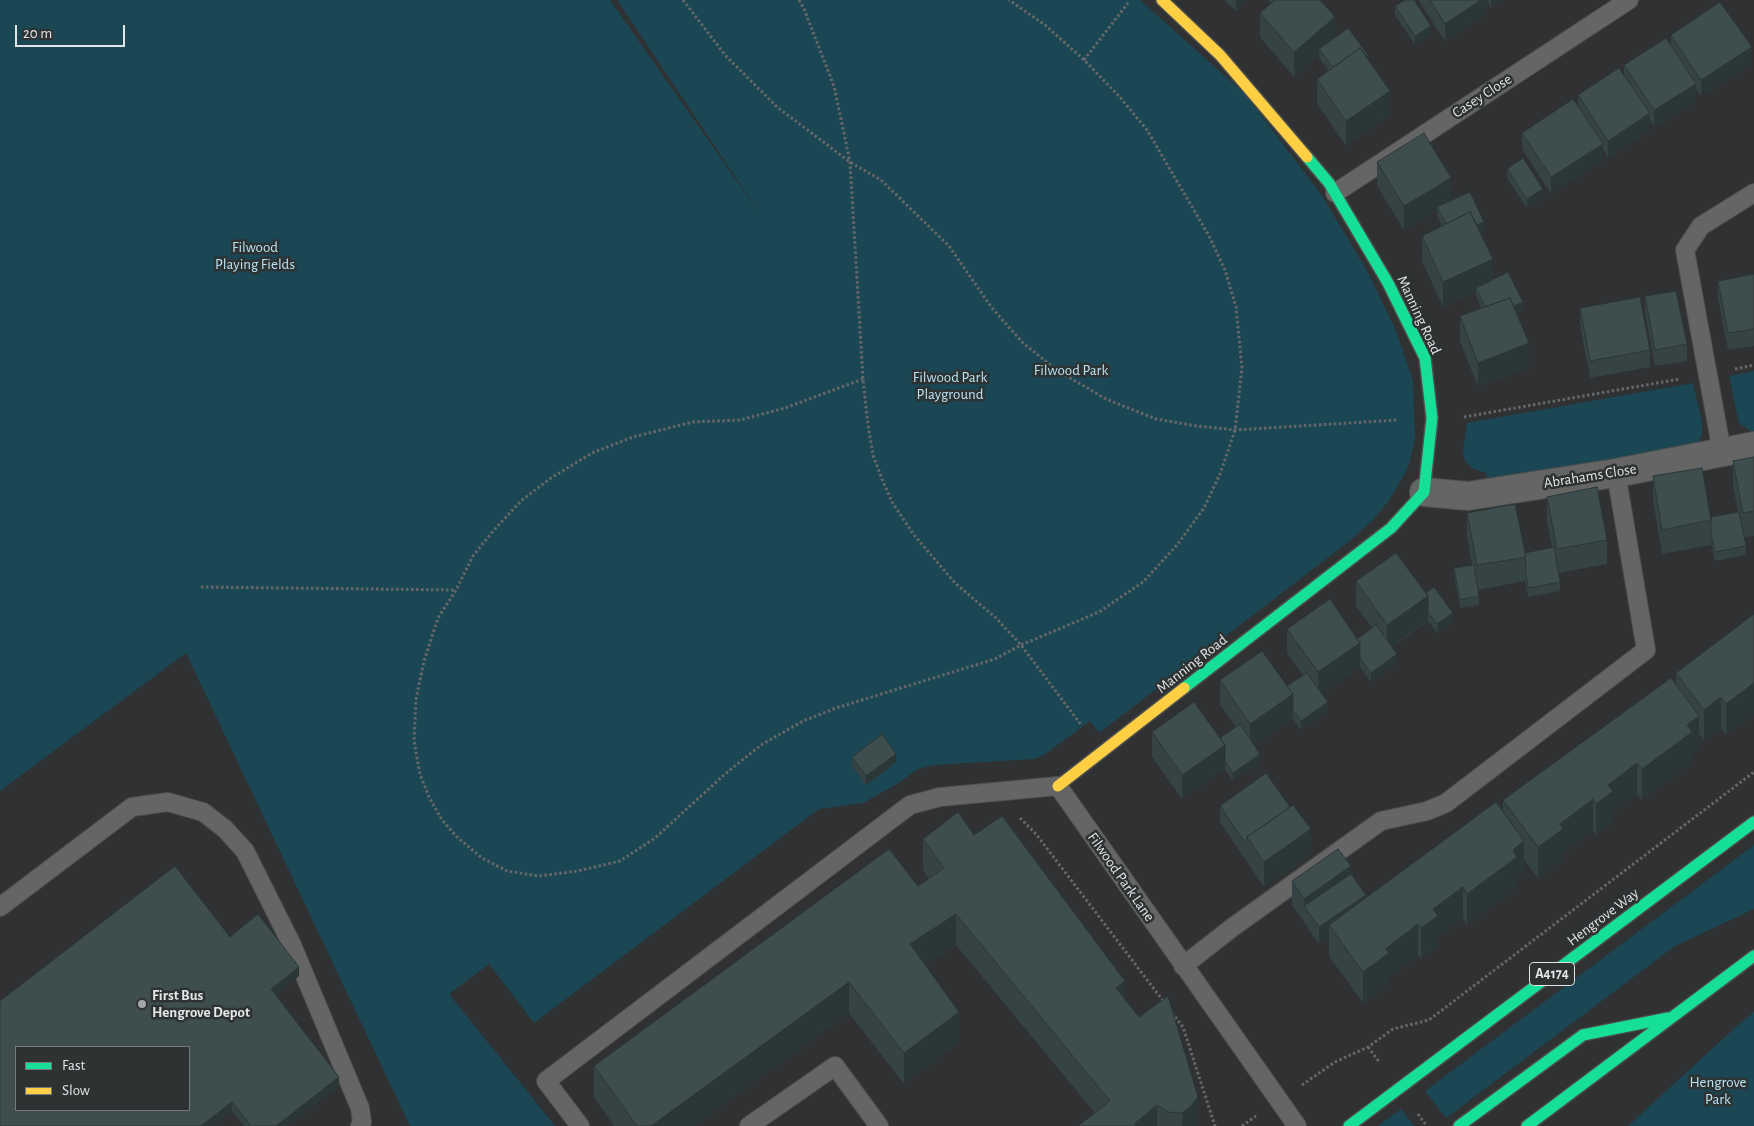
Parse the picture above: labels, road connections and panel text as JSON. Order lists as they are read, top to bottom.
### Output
{
  "streets": {
    "main road": ["Manning Road", "Hengrove Way", "A4174"],
    "street": ["Abrahams Close"],
    "lane": ["Casey Close", "Filwood Park Lane"]
  },
  "crossings": [
    ["Casey Close", "Manning Road"],
    ["Manning Road", "Abrahams Close"],
    ["Manning Road", "Filwood Park Lane"]
  ],
  "parks": [
    "Filwood Playing Fields",
    "Filwood Park",
    "Filwood Park Playground",
    "Hengrove Park"
  ],
  "places": ["First Bus Hengrove Depot"],
  "legend": ["Fast", "Slow"],
  "scale_bar": "20 m"
}
